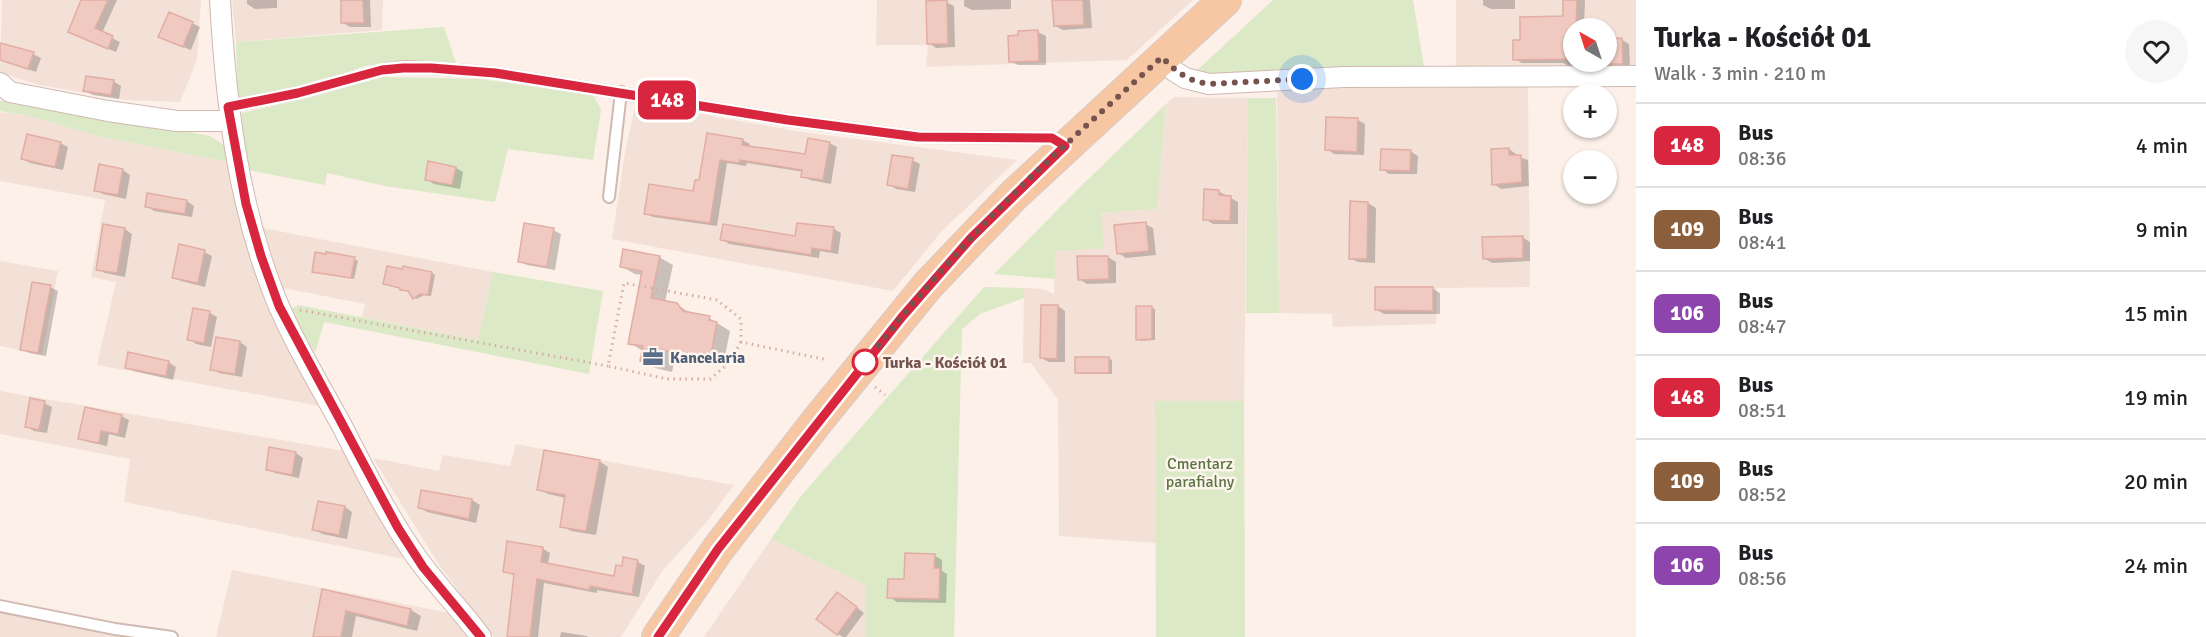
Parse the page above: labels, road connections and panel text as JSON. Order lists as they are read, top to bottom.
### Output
{
  "parks": ["Cmentarz parafialny"],
  "places": {
    "office": ["Kancelaria"],
    "other": ["Turka - Kościół 01"]
  },
  "lines": ["bus line 148"],
  "north": "top left",
  "page": {
    "on_map": "148",
    "heading": ["Turka - Kościół 01", "Walk · 3 min · 210 m"],
    "map_buttons": ["+", "−"],
    "list": [
      {
        "mark": "148",
        "name": "Bus",
        "note": "08:36",
        "value": "4 min"
      },
      {
        "mark": "109",
        "name": "Bus",
        "note": "08:41",
        "value": "9 min"
      },
      {
        "mark": "106",
        "name": "Bus",
        "note": "08:47",
        "value": "15 min"
      },
      {
        "mark": "148",
        "name": "Bus",
        "note": "08:51",
        "value": "19 min"
      },
      {
        "mark": "109",
        "name": "Bus",
        "note": "08:52",
        "value": "20 min"
      },
      {
        "mark": "106",
        "name": "Bus",
        "note": "08:56",
        "value": "24 min"
      }
    ]
  }
}
